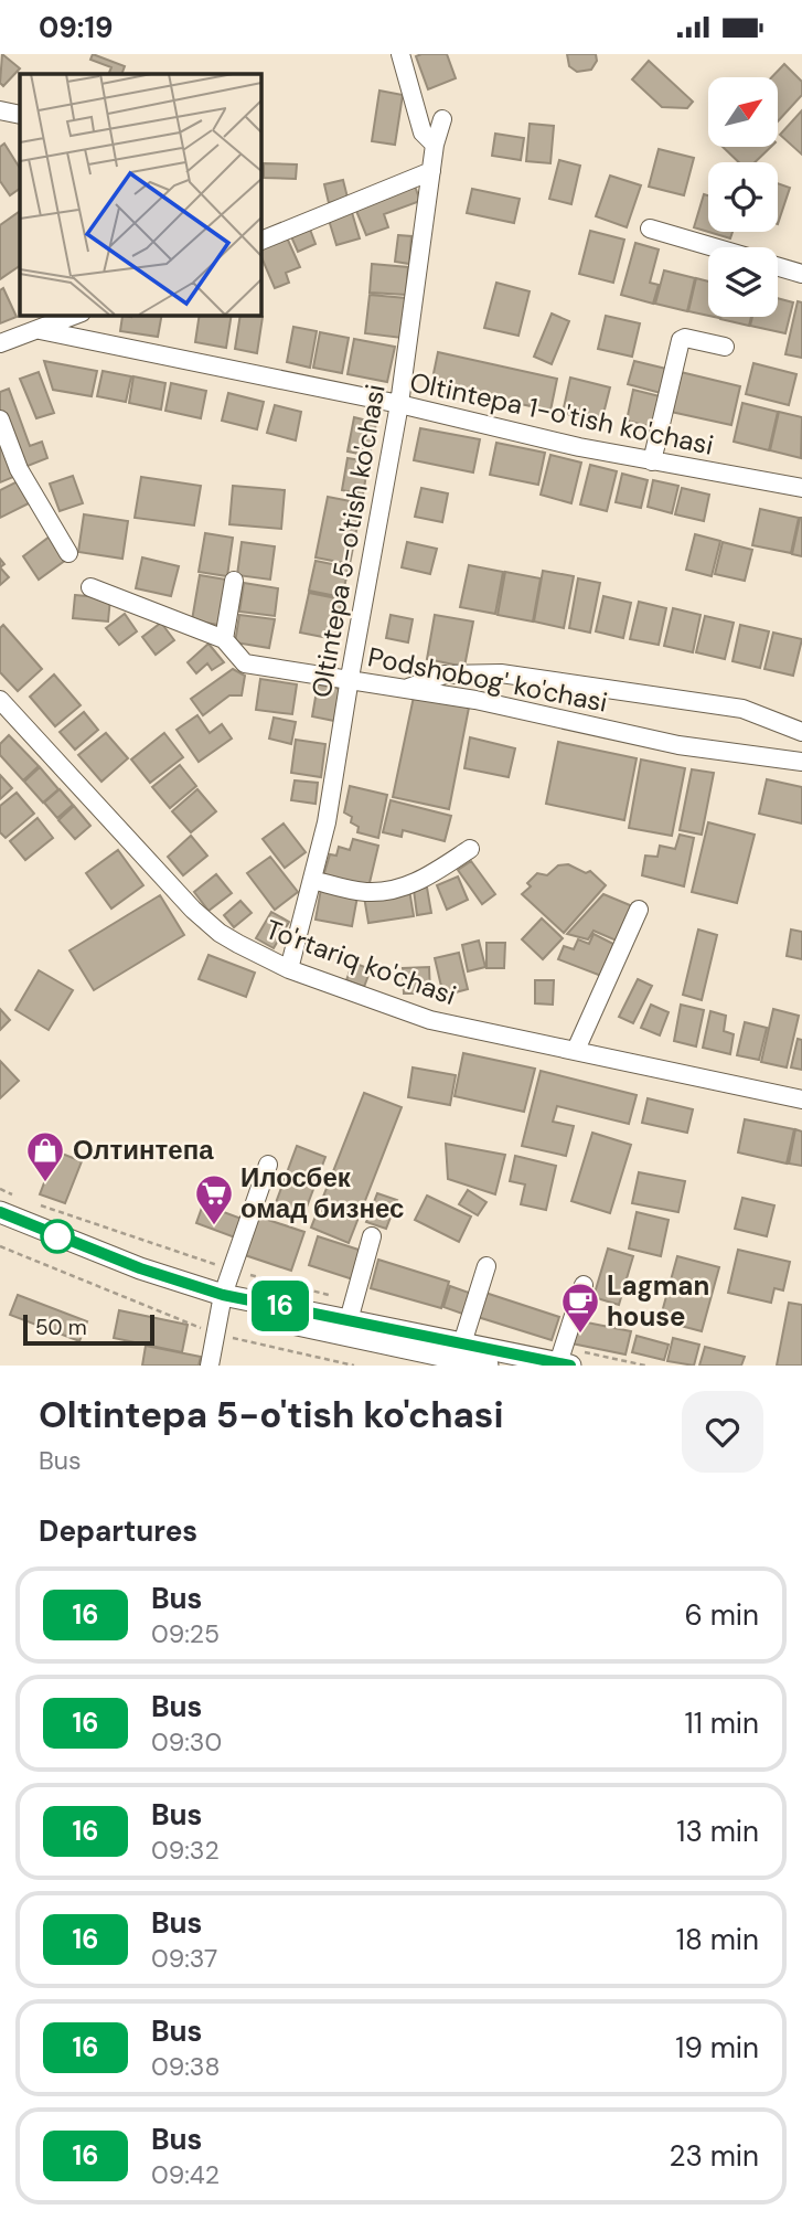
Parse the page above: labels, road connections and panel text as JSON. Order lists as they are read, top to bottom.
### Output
{
  "streets": {
    "street": [
      "Oltintepa 1-o'tish ko'chasi",
      "Oltintepa 5-o'tish ko'chasi",
      "Podshobog' ko'chasi",
      "To'rtariq ko'chasi"
    ]
  },
  "crossings": [
    ["Oltintepa 1-o'tish ko'chasi", "Oltintepa 5-o'tish ko'chasi"],
    ["Oltintepa 5-o'tish ko'chasi", "Podshobog' ko'chasi"],
    ["Oltintepa 5-o'tish ko'chasi", "To'rtariq ko'chasi"]
  ],
  "places": {
    "shop": ["Олтинтепа"],
    "supermarket": ["Илосбек омад бизнес"],
    "cafe": ["Lagman house"]
  },
  "lines": ["bus line 16"],
  "scale_bar": "50 m",
  "north": "top right",
  "page": {
    "status": "09:19",
    "on_map": "16",
    "scale": "50 m",
    "heading": [
      ["Oltintepa 5-o'tish ko'chasi", "Bus"],
      "Departures"
    ],
    "list": [
      {
        "mark": "16",
        "name": "Bus",
        "note": "09:25",
        "value": "6 min"
      },
      {
        "mark": "16",
        "name": "Bus",
        "note": "09:30",
        "value": "11 min"
      },
      {
        "mark": "16",
        "name": "Bus",
        "note": "09:32",
        "value": "13 min"
      },
      {
        "mark": "16",
        "name": "Bus",
        "note": "09:37",
        "value": "18 min"
      },
      {
        "mark": "16",
        "name": "Bus",
        "note": "09:38",
        "value": "19 min"
      },
      {
        "mark": "16",
        "name": "Bus",
        "note": "09:42",
        "value": "23 min"
      }
    ]
  }
}
